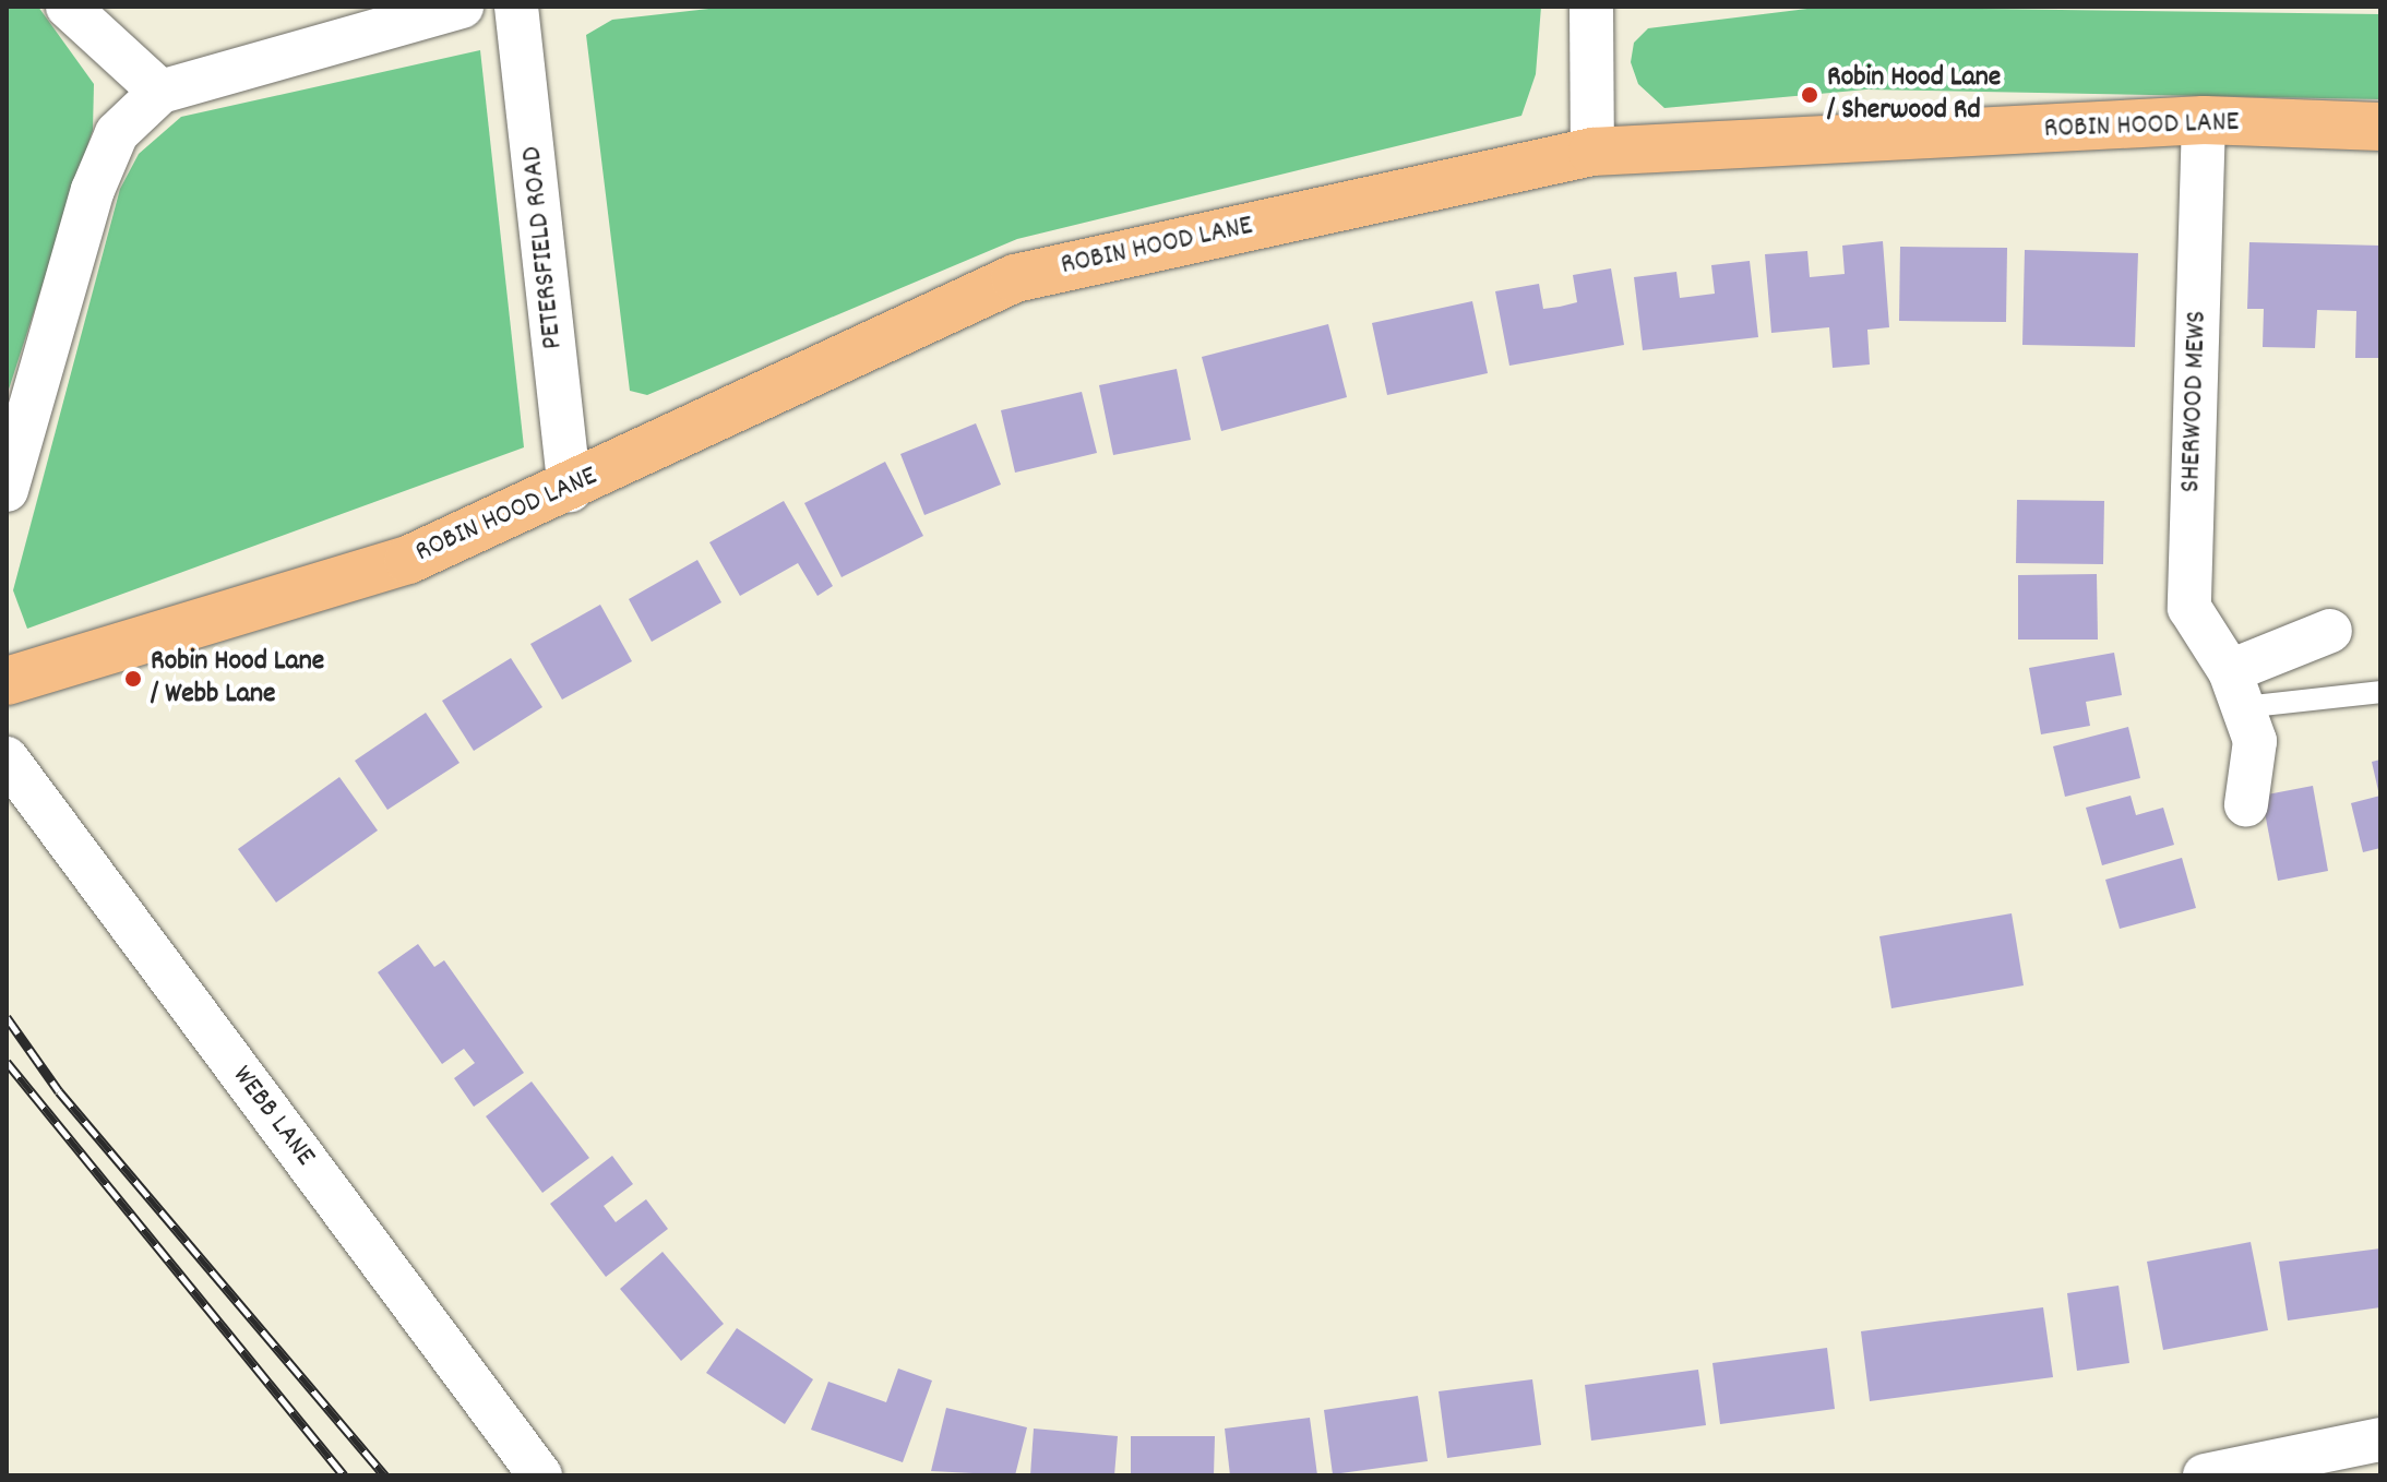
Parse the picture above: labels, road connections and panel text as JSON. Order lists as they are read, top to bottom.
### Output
{
  "streets": {
    "main road": ["ROBIN HOOD LANE"],
    "street": ["PETERSFIELD ROAD", "SHERWOOD MEWS", "WEBB LANE"]
  },
  "crossings": [
    ["ROBIN HOOD LANE", "PETERSFIELD ROAD"],
    ["ROBIN HOOD LANE", "SHERWOOD MEWS"]
  ],
  "places": ["Robin Hood Lane / Sherwood Rd", "Robin Hood Lane / Webb Lane"]
}
